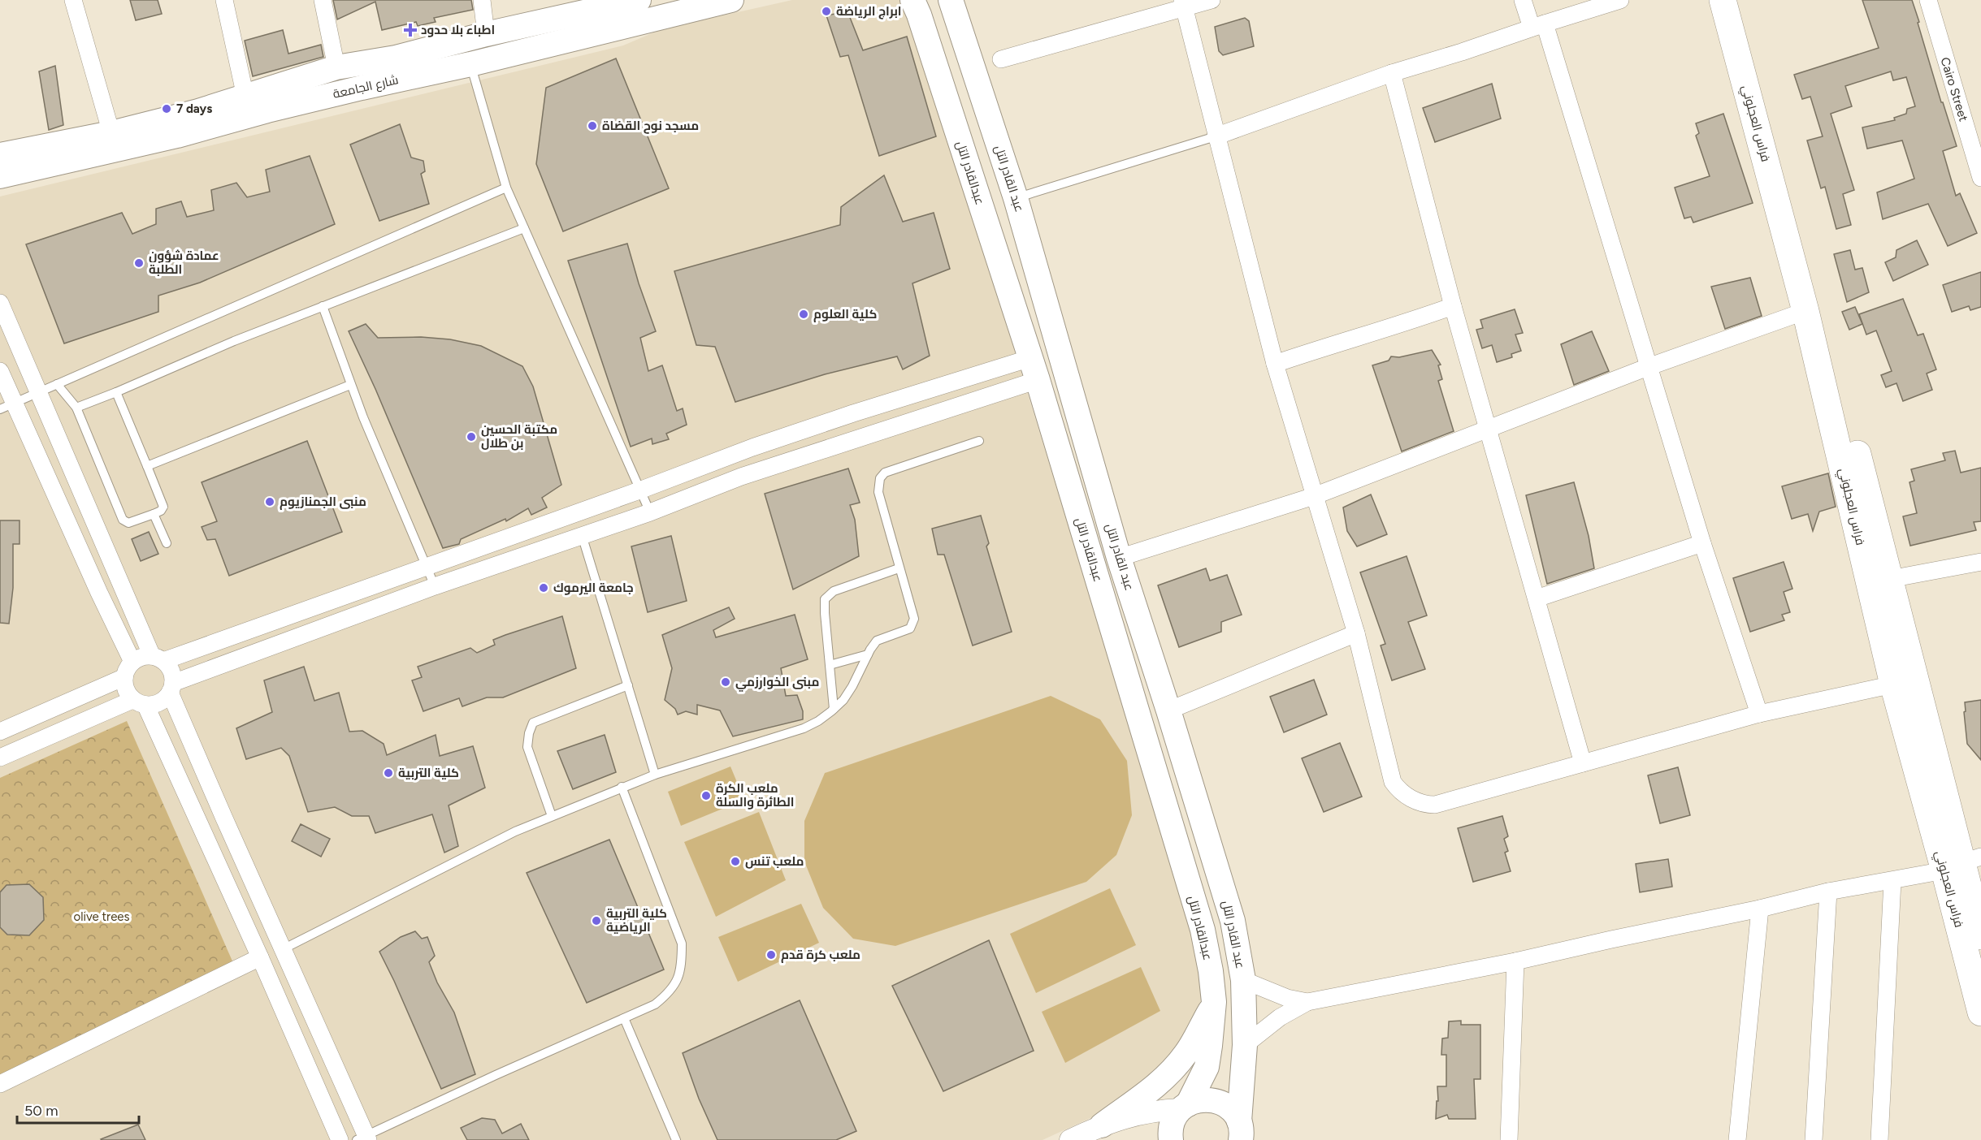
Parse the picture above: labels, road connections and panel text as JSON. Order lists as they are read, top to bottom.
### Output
{
  "streets": {
    "main road": [
      "شارع الجامعة",
      "فراس العجلوني",
      "عبدالقادر التل",
      "عبد القادر التل"
    ],
    "street": ["Cairo Street"]
  },
  "parks": ["olive trees"],
  "places": {
    "other": [
      "ابراج الرياضة",
      "7 days",
      "مسجد نوح القضاة",
      "عمادة شؤون الطلبة",
      "كلية العلوم",
      "مكتبة الحسين بن طلال",
      "منبى الجمنازيوم",
      "جامعة اليرموك",
      "مبنى الخوارزمي",
      "كلية التربية",
      "ملعب الكرة الطائرة والسلة",
      "ملعب تنس",
      "كلية التربية الرياضية",
      "ملعب كرة قدم"
    ],
    "health": ["اطباء بلا حدود"]
  },
  "scale_bar": "50 m"
}
